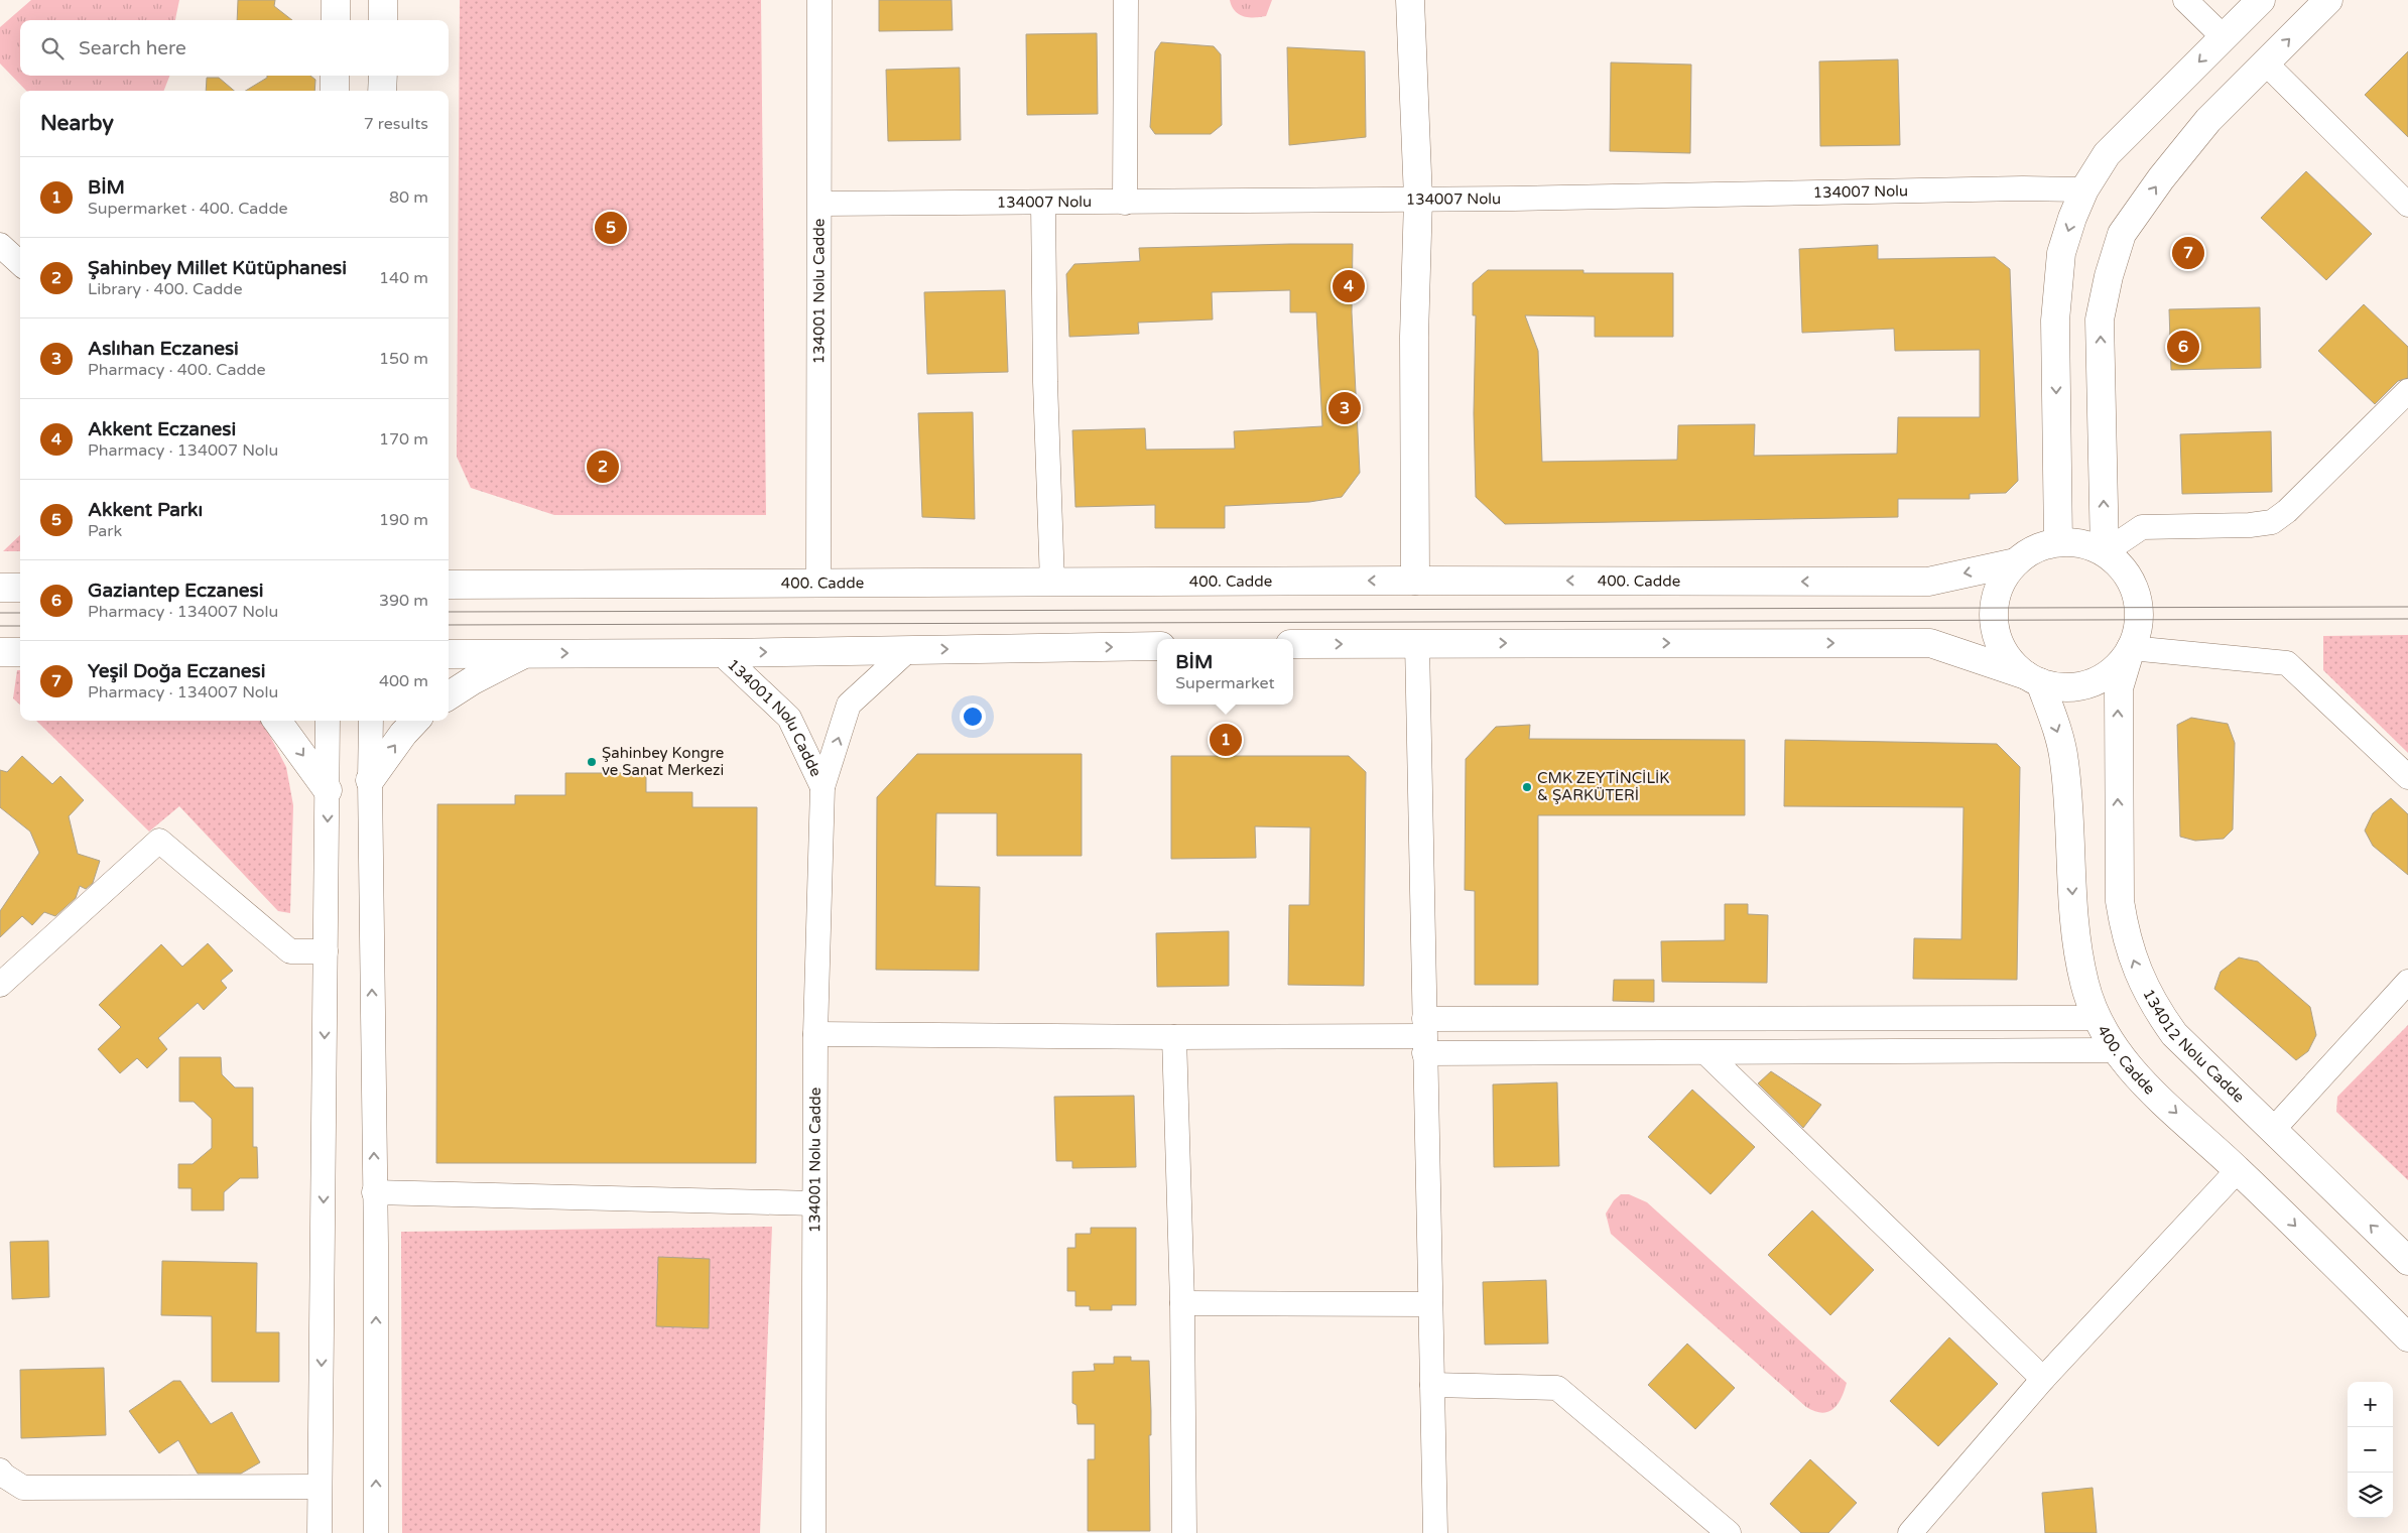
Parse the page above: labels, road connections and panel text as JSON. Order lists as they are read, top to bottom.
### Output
{
  "streets": {
    "main road": ["400. Cadde", "134012 Nolu Cadde"],
    "street": ["134007 Nolu", "134001 Nolu Cadde"]
  },
  "crossings": [
    ["134007 Nolu", "134001 Nolu Cadde"],
    ["134001 Nolu Cadde", "400. Cadde"],
    ["400. Cadde", "134012 Nolu Cadde"]
  ],
  "one_way": ["134012 Nolu Cadde"],
  "places": ["Şahinbey Kongre ve Sanat Merkezi", "CMK ZEYTİNCİLİK & ŞARKÜTERİ"],
  "page": {
    "search": "Search here",
    "heading": ["Nearby", "7 results"],
    "list": [
      {
        "mark": "1",
        "name": "BİM",
        "note": "Supermarket · 400. Cadde",
        "value": "80 m"
      },
      {
        "mark": "2",
        "name": "Şahinbey Millet Kütüphanesi",
        "note": "Library · 400. Cadde",
        "value": "140 m"
      },
      {
        "mark": "3",
        "name": "Aslıhan Eczanesi",
        "note": "Pharmacy · 400. Cadde",
        "value": "150 m"
      },
      {
        "mark": "4",
        "name": "Akkent Eczanesi",
        "note": "Pharmacy · 134007 Nolu",
        "value": "170 m"
      },
      {
        "mark": "5",
        "name": "Akkent Parkı",
        "note": "Park",
        "value": "190 m"
      },
      {
        "mark": "6",
        "name": "Gaziantep Eczanesi",
        "note": "Pharmacy · 134007 Nolu",
        "value": "390 m"
      },
      {
        "mark": "7",
        "name": "Yeşil Doğa Eczanesi",
        "note": "Pharmacy · 134007 Nolu",
        "value": "400 m"
      }
    ],
    "pins": [
      "5",
      "7",
      "4",
      "6",
      "3",
      "2",
      "1"
    ],
    "popup": ["BİM", "Supermarket"],
    "map_buttons": ["+", "−"]
  }
}
